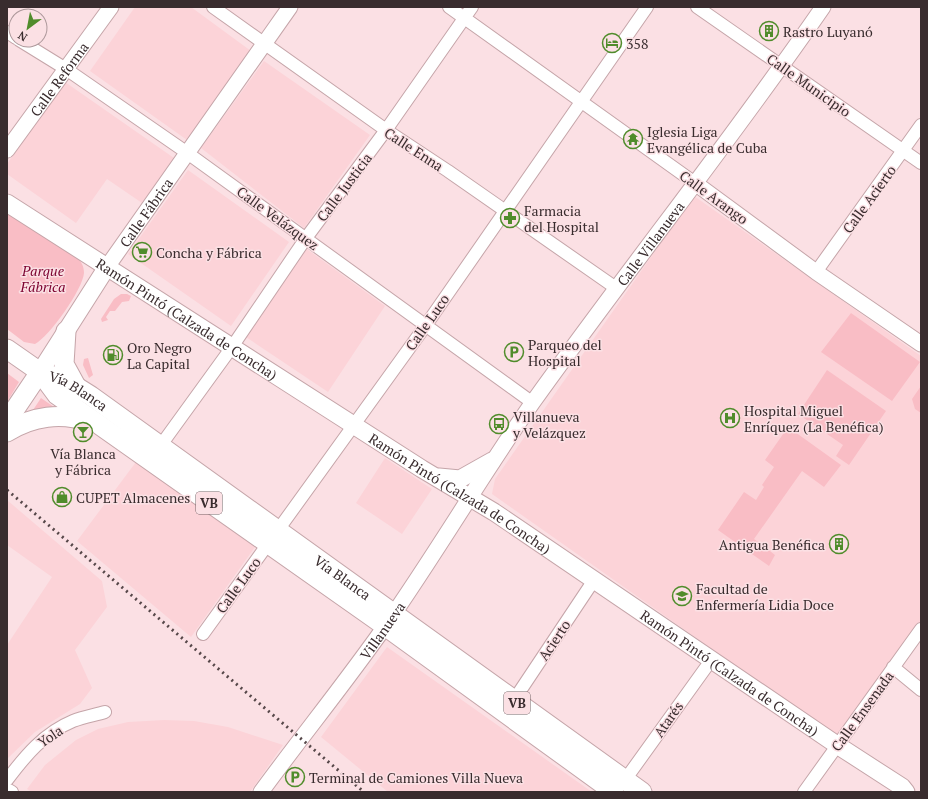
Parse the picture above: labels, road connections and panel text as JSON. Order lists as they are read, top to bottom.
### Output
{
  "streets": {
    "main road": [
      "Calle Fábrica",
      "Ramón Pintó (Calzada de Concha)",
      "Vía Blanca",
      "VB"
    ],
    "street": [
      "Calle Reforma",
      "Calle Municipio",
      "Calle Enna",
      "Calle Justicia",
      "Calle Arango",
      "Calle Acierto",
      "Calle Velázquez",
      "Calle Villanueva",
      "Calle Luco",
      "Villanueva",
      "Acierto",
      "Calle Ensenada",
      "Atarés",
      "Yola"
    ]
  },
  "crossings": [
    ["Calle Reforma", "Calle Velázquez"],
    ["Calle Municipio", "Calle Acierto"],
    ["Calle Municipio", "Calle Villanueva"],
    ["Calle Enna", "Calle Justicia"],
    ["Calle Enna", "Calle Fábrica"],
    ["Calle Enna", "Calle Villanueva"],
    ["Calle Enna", "Calle Luco"],
    ["Calle Justicia", "Calle Arango"],
    ["Calle Justicia", "Calle Velázquez"],
    ["Calle Justicia", "Ramón Pintó (Calzada de Concha)"],
    ["Calle Justicia", "Vía Blanca"],
    ["Calle Arango", "Calle Acierto"],
    ["Calle Arango", "Calle Villanueva"],
    ["Calle Arango", "Calle Luco"],
    ["Calle Fábrica", "Calle Velázquez"],
    ["Calle Fábrica", "Ramón Pintó (Calzada de Concha)"],
    ["Calle Fábrica", "Vía Blanca"],
    ["Calle Velázquez", "Calle Villanueva"],
    ["Calle Velázquez", "Calle Luco"],
    ["Calle Villanueva", "Villanueva"],
    ["Ramón Pintó (Calzada de Concha)", "Calle Luco"],
    ["Ramón Pintó (Calzada de Concha)", "Villanueva"],
    ["Ramón Pintó (Calzada de Concha)", "Acierto"],
    ["Ramón Pintó (Calzada de Concha)", "Calle Ensenada"],
    ["Ramón Pintó (Calzada de Concha)", "Atarés"],
    ["Calle Luco", "Vía Blanca"],
    ["Vía Blanca", "Villanueva"],
    ["Vía Blanca", "Acierto"],
    ["Vía Blanca", "Atarés"]
  ],
  "parks": ["Parque Fábrica"],
  "places": {
    "building": ["Rastro Luyanó", "Antigua Benéfica"],
    "hotel": ["358"],
    "temple": ["Iglesia Liga Evangélica de Cuba"],
    "pharmacy": ["Farmacia del Hospital"],
    "supermarket": ["Concha y Fábrica"],
    "parking": ["Parqueo del Hospital", "Terminal de Camiones Villa Nueva"],
    "fuel station": ["Oro Negro La Capital"],
    "hospital": ["Hospital Miguel Enríquez (La Benéfica)"],
    "bus stop": ["Villanueva y Velázquez"],
    "bar": ["Vía Blanca y Fábrica"],
    "shop": ["CUPET Almacenes"],
    "school or university": ["Facultad de Enfermería Lidia Doce"]
  },
  "north": "bottom left"
}
